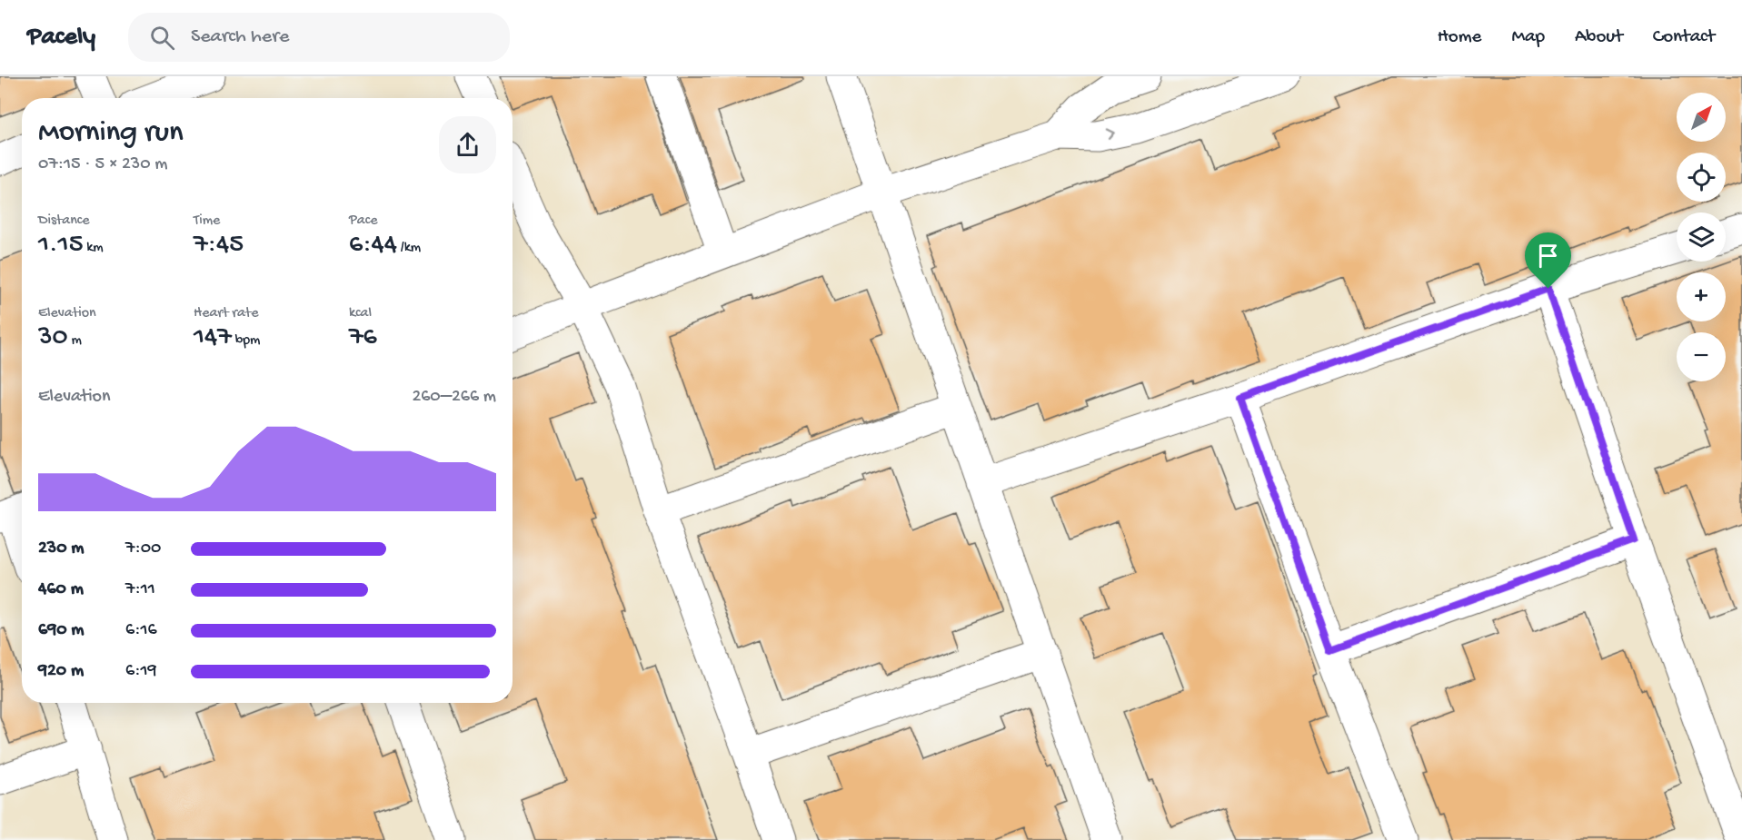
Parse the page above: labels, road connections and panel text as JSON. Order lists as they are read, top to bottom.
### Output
{
  "north": "top right",
  "page": {
    "header": "Pacely",
    "search": "Search here",
    "nav": [
      "Home",
      "Map",
      "About",
      "Contact"
    ],
    "map_buttons": ["+", "−"],
    "heading": ["Morning run", "07:15 · 5 × 230 m"],
    "stats": [
      ["Distance", "1.15 km"],
      ["Time", "7:45"],
      ["Pace", "6:44 /km"],
      ["Elevation", "30 m"],
      ["Heart rate", "147 bpm"],
      ["kcal", "76"]
    ],
    "chart": ["Elevation", "260–266 m"],
    "list": [
      {
        "name": "230 m",
        "note": "7:00"
      },
      {
        "name": "460 m",
        "note": "7:11"
      },
      {
        "name": "690 m",
        "note": "6:16"
      },
      {
        "name": "920 m",
        "note": "6:19"
      }
    ]
  }
}
